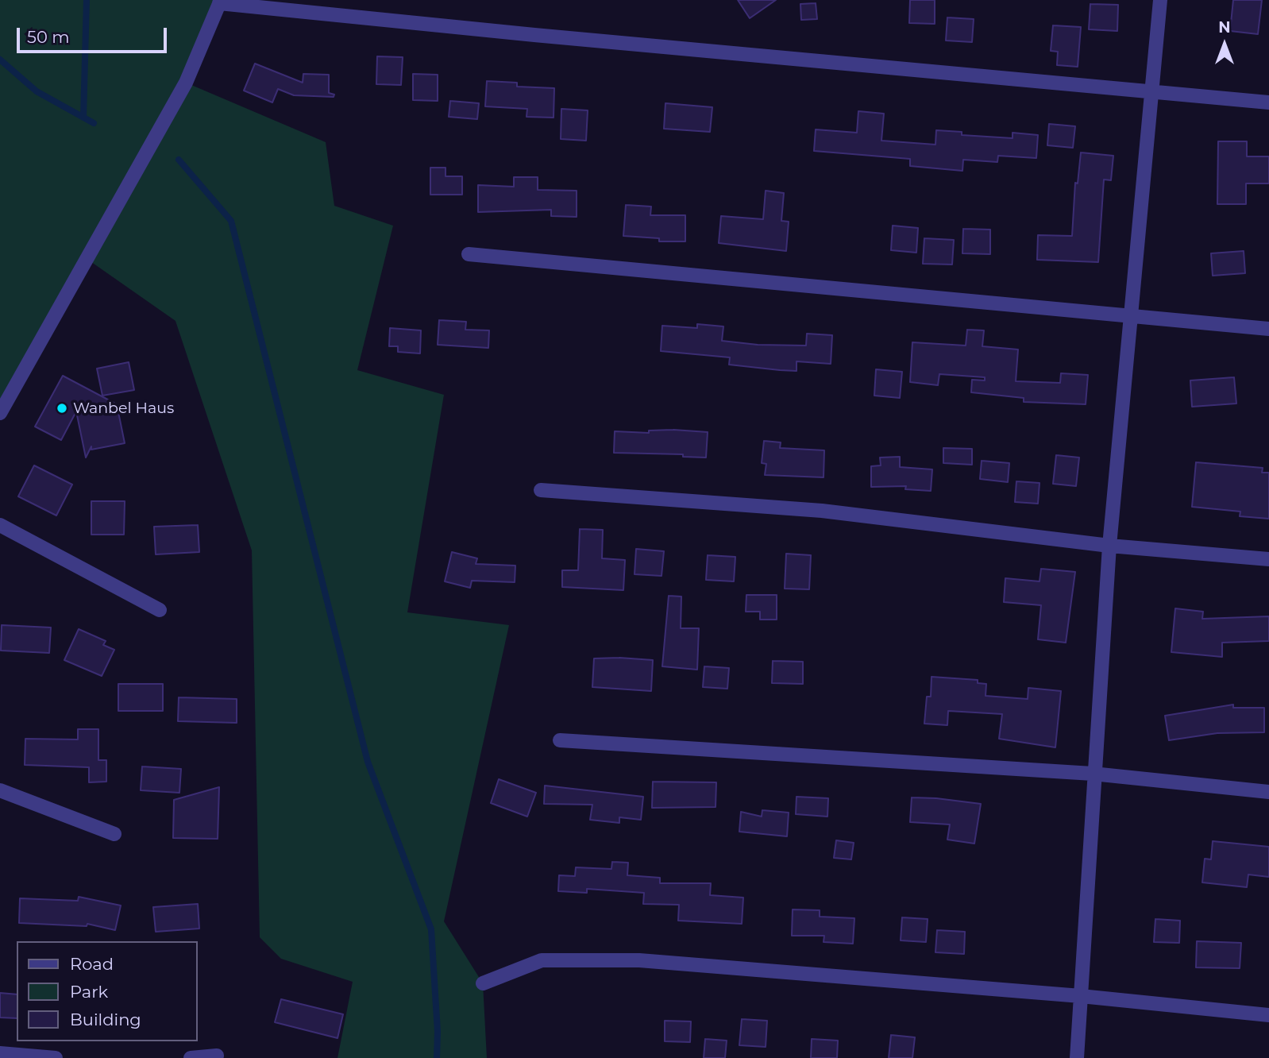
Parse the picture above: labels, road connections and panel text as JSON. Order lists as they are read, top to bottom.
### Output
{
  "places": ["Wanbel Haus"],
  "legend": ["Road", "Park", "Building"],
  "scale_bar": "50 m",
  "north": "top"
}
